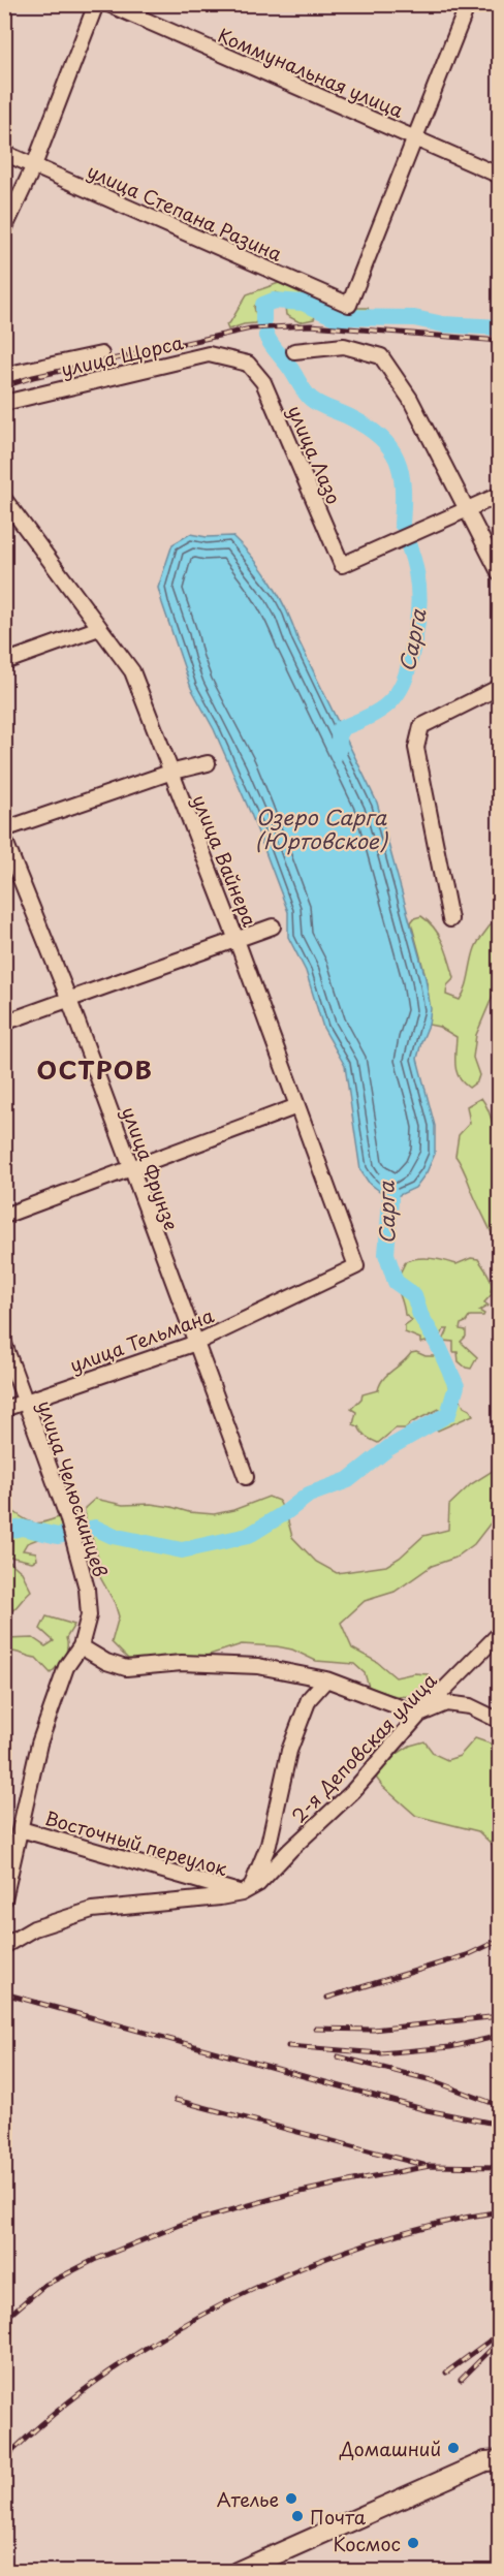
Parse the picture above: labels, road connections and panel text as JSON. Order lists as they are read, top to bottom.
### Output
{
  "streets": {
    "street": [
      "Коммунальная улица",
      "улица Степана Разина",
      "улица Щорса",
      "улица Лазо",
      "улица Вайнера",
      "улица Фрунзе",
      "улица Тельмана",
      "улица Челюскинцев",
      "2-я Деповская улица",
      "Восточный переулок"
    ]
  },
  "crossings": [
    ["Коммунальная улица", "улица Степана Разина"],
    ["улица Щорса", "улица Лазо"],
    ["улица Вайнера", "улица Тельмана"],
    ["улица Фрунзе", "улица Тельмана"],
    ["улица Тельмана", "улица Челюскинцев"],
    ["улица Челюскинцев", "Восточный переулок"],
    ["2-я Деповская улица", "Восточный переулок"]
  ],
  "districts": ["ОСТРОВ"],
  "water": ["Сарга", "Озеро Сарга (Юртовское)"],
  "places": [
    "Домашний",
    "Ателье",
    "Почта",
    "Космос"
  ]
}
